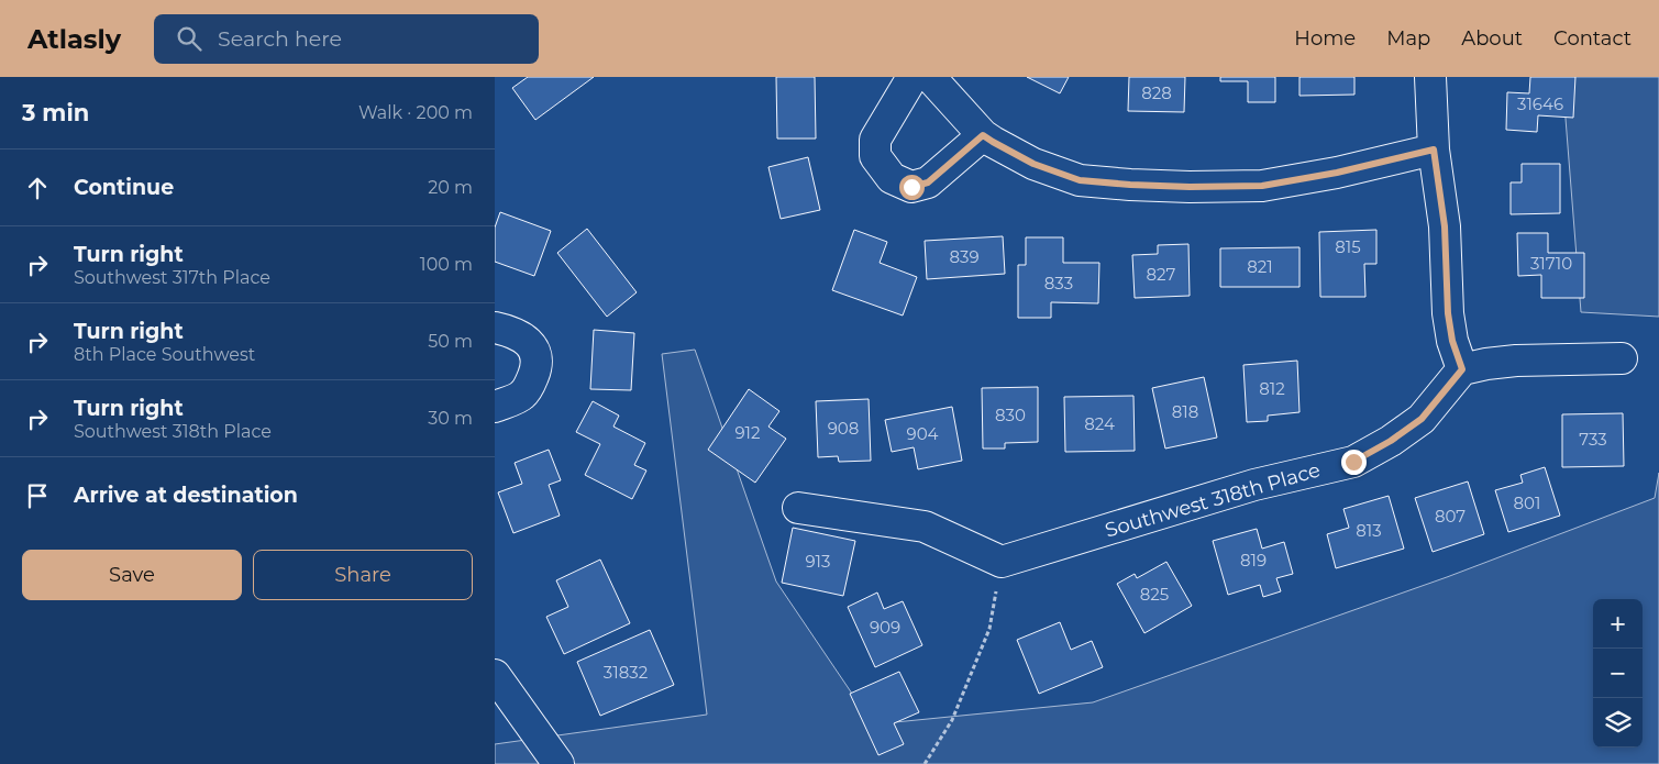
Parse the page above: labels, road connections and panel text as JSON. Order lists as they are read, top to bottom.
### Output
{
  "streets": {
    "street": ["Southwest 318th Place"]
  },
  "house_numbers": [
    "828",
    "31646",
    "815",
    "839",
    "31710",
    "821",
    "827",
    "833",
    "812",
    "818",
    "830",
    "824",
    "908",
    "912",
    "904",
    "733",
    "801",
    "807",
    "813",
    "819",
    "913",
    "825",
    "909",
    "31832"
  ],
  "page": {
    "header": "Atlasly",
    "search": "Search here",
    "nav": [
      "Home",
      "Map",
      "About",
      "Contact"
    ],
    "heading": ["3 min", "Walk · 200 m"],
    "list": [
      ["Continue", "20 m"],
      ["Turn right", "Southwest 317th Place", "100 m"],
      ["Turn right", "8th Place Southwest", "50 m"],
      ["Turn right", "Southwest 318th Place", "30 m"],
      "Arrive at destination"
    ],
    "buttons": ["Save", "Share"],
    "map_buttons": ["+", "−"]
  }
}
